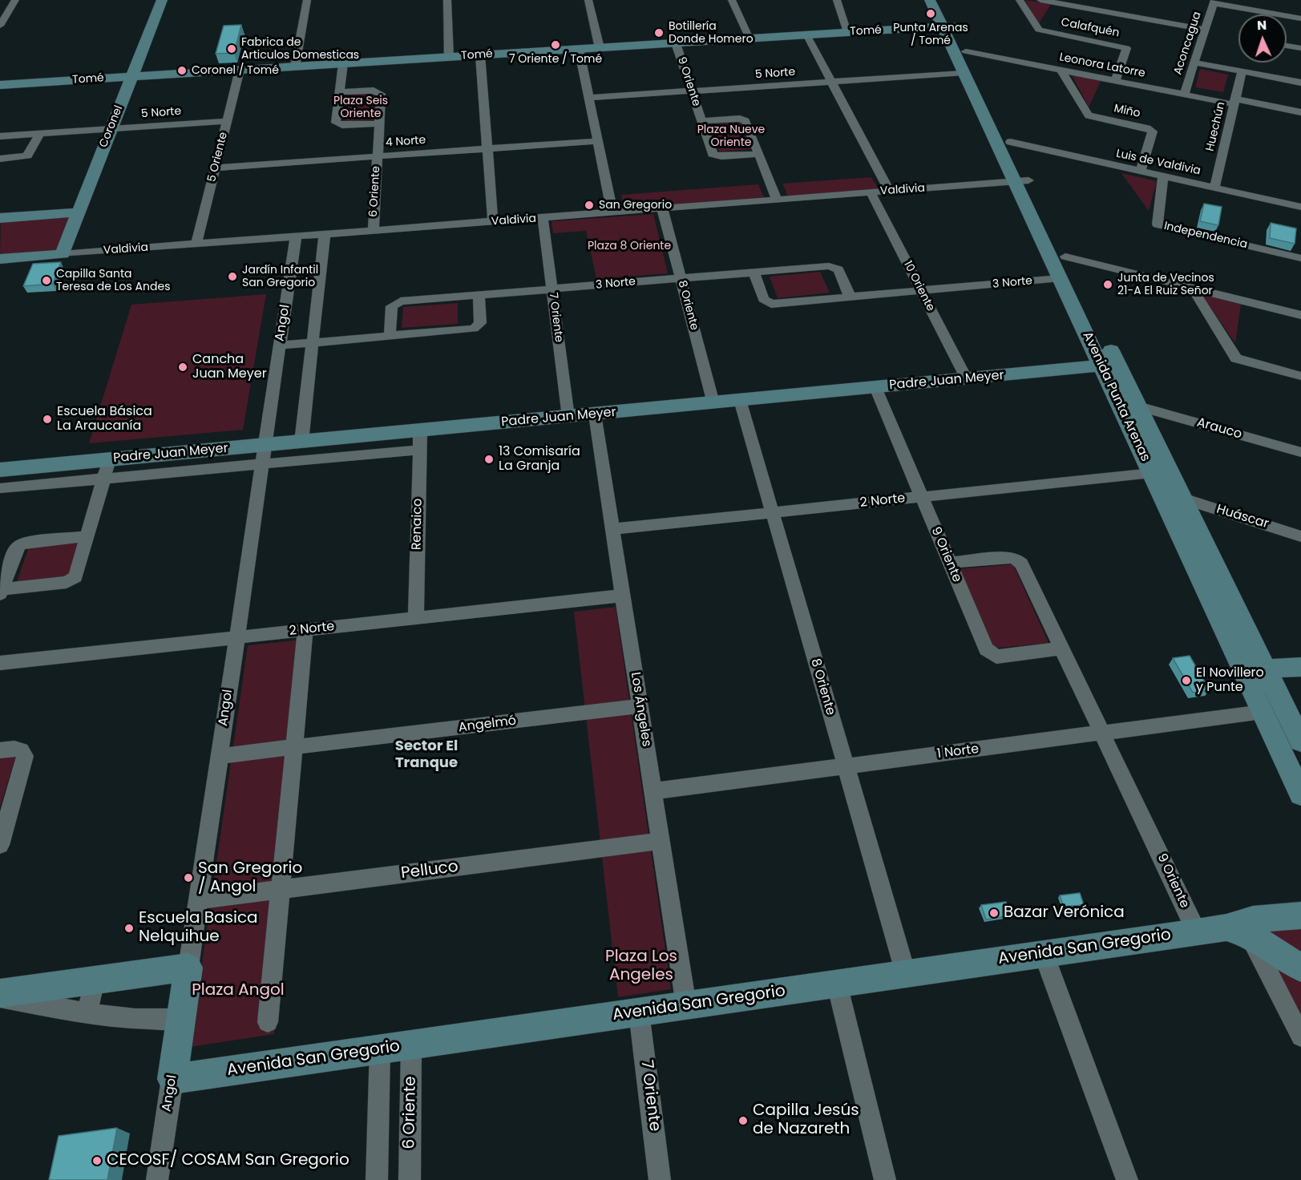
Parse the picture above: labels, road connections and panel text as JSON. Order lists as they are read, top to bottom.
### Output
{
  "streets": {
    "main road": [
      "Tomé",
      "Coronel",
      "Valdivia",
      "Angol",
      "Padre Juan Meyer",
      "Avenida Punta Arenas",
      "Avenida San Gregorio"
    ],
    "street": [
      "Calafquén",
      "Aconcagua",
      "Leonora Latorre",
      "5 Norte",
      "9 Oriente",
      "Miño",
      "Huechún",
      "4 Norte",
      "5 Oriente",
      "Luis de Valdivia",
      "6 Oriente",
      "Independencia",
      "3 Norte",
      "10 Oriente",
      "8 Oriente",
      "7 Oriente",
      "Arauco",
      "2 Norte",
      "Huáscar",
      "Renaico",
      "Los Ángeles",
      "Angelmó",
      "1 Norte",
      "Pelluco"
    ]
  },
  "crossings": [
    ["Calafquén", "Leonora Latorre"],
    ["Tomé", "9 Oriente"],
    ["Tomé", "Coronel"],
    ["Tomé", "5 Oriente"],
    ["Tomé", "Avenida Punta Arenas"],
    ["Aconcagua", "Leonora Latorre"],
    ["Leonora Latorre", "Miño"],
    ["Leonora Latorre", "Huechún"],
    ["Leonora Latorre", "Avenida Punta Arenas"],
    ["5 Norte", "9 Oriente"],
    ["5 Norte", "Coronel"],
    ["5 Norte", "5 Oriente"],
    ["5 Norte", "Avenida Punta Arenas"],
    ["9 Oriente", "Valdivia"],
    ["9 Oriente", "Padre Juan Meyer"],
    ["9 Oriente", "2 Norte"],
    ["9 Oriente", "1 Norte"],
    ["9 Oriente", "Avenida San Gregorio"],
    ["Miño", "Luis de Valdivia"],
    ["Coronel", "Valdivia"],
    ["Huechún", "Luis de Valdivia"],
    ["4 Norte", "5 Oriente"],
    ["4 Norte", "6 Oriente"],
    ["5 Oriente", "Valdivia"],
    ["Luis de Valdivia", "Independencia"],
    ["Luis de Valdivia", "Avenida Punta Arenas"],
    ["Valdivia", "6 Oriente"],
    ["Valdivia", "10 Oriente"],
    ["Valdivia", "8 Oriente"],
    ["Valdivia", "7 Oriente"],
    ["Valdivia", "Angol"],
    ["Valdivia", "Avenida Punta Arenas"],
    ["6 Oriente", "Avenida San Gregorio"],
    ["3 Norte", "10 Oriente"],
    ["3 Norte", "8 Oriente"],
    ["3 Norte", "7 Oriente"],
    ["3 Norte", "Avenida Punta Arenas"],
    ["10 Oriente", "Padre Juan Meyer"],
    ["8 Oriente", "Padre Juan Meyer"],
    ["8 Oriente", "2 Norte"],
    ["8 Oriente", "1 Norte"],
    ["8 Oriente", "Avenida San Gregorio"],
    ["7 Oriente", "Padre Juan Meyer"],
    ["7 Oriente", "Avenida San Gregorio"],
    ["Angol", "Padre Juan Meyer"],
    ["Angol", "2 Norte"],
    ["Angol", "Angelmó"],
    ["Angol", "Pelluco"],
    ["Angol", "Avenida San Gregorio"],
    ["Padre Juan Meyer", "Avenida Punta Arenas"],
    ["Padre Juan Meyer", "Renaico"],
    ["Padre Juan Meyer", "Los Ángeles"],
    ["Avenida Punta Arenas", "Arauco"],
    ["Avenida Punta Arenas", "2 Norte"],
    ["Avenida Punta Arenas", "Huáscar"],
    ["Avenida Punta Arenas", "1 Norte"],
    ["2 Norte", "Renaico"],
    ["2 Norte", "Los Ángeles"],
    ["Los Ángeles", "Angelmó"],
    ["Los Ángeles", "1 Norte"],
    ["Los Ángeles", "Pelluco"],
    ["Los Ángeles", "Avenida San Gregorio"]
  ],
  "districts": ["Sector El Tranque"],
  "parks": [
    "Plaza Seis Oriente",
    "Plaza Nueve Oriente",
    "Plaza 8 Oriente",
    "Plaza Los Angeles",
    "Plaza Angol"
  ],
  "places": [
    "Punta Arenas / Tomé",
    "Botillería Donde Homero",
    "7 Oriente / Tomé",
    "Fabrica de Articulos Domesticas",
    "Coronel / Tomé",
    "San Gregorio",
    "Jardín Infantil San Gregorio",
    "Capilla Santa Teresa de Los Andes",
    "Junta de Vecinos 21-A El Ruiz Señor",
    "Cancha Juan Meyer",
    "Escuela Básica La Araucanía",
    "13 Comisaría La Granja",
    "El Novillero y Punte",
    "San Gregorio / Angol",
    "Bazar Verónica",
    "Escuela Basica Nelquihue",
    "Capilla Jesús de Nazareth",
    "CECOSF/ COSAM San Gregorio"
  ],
  "north": "top"
}
